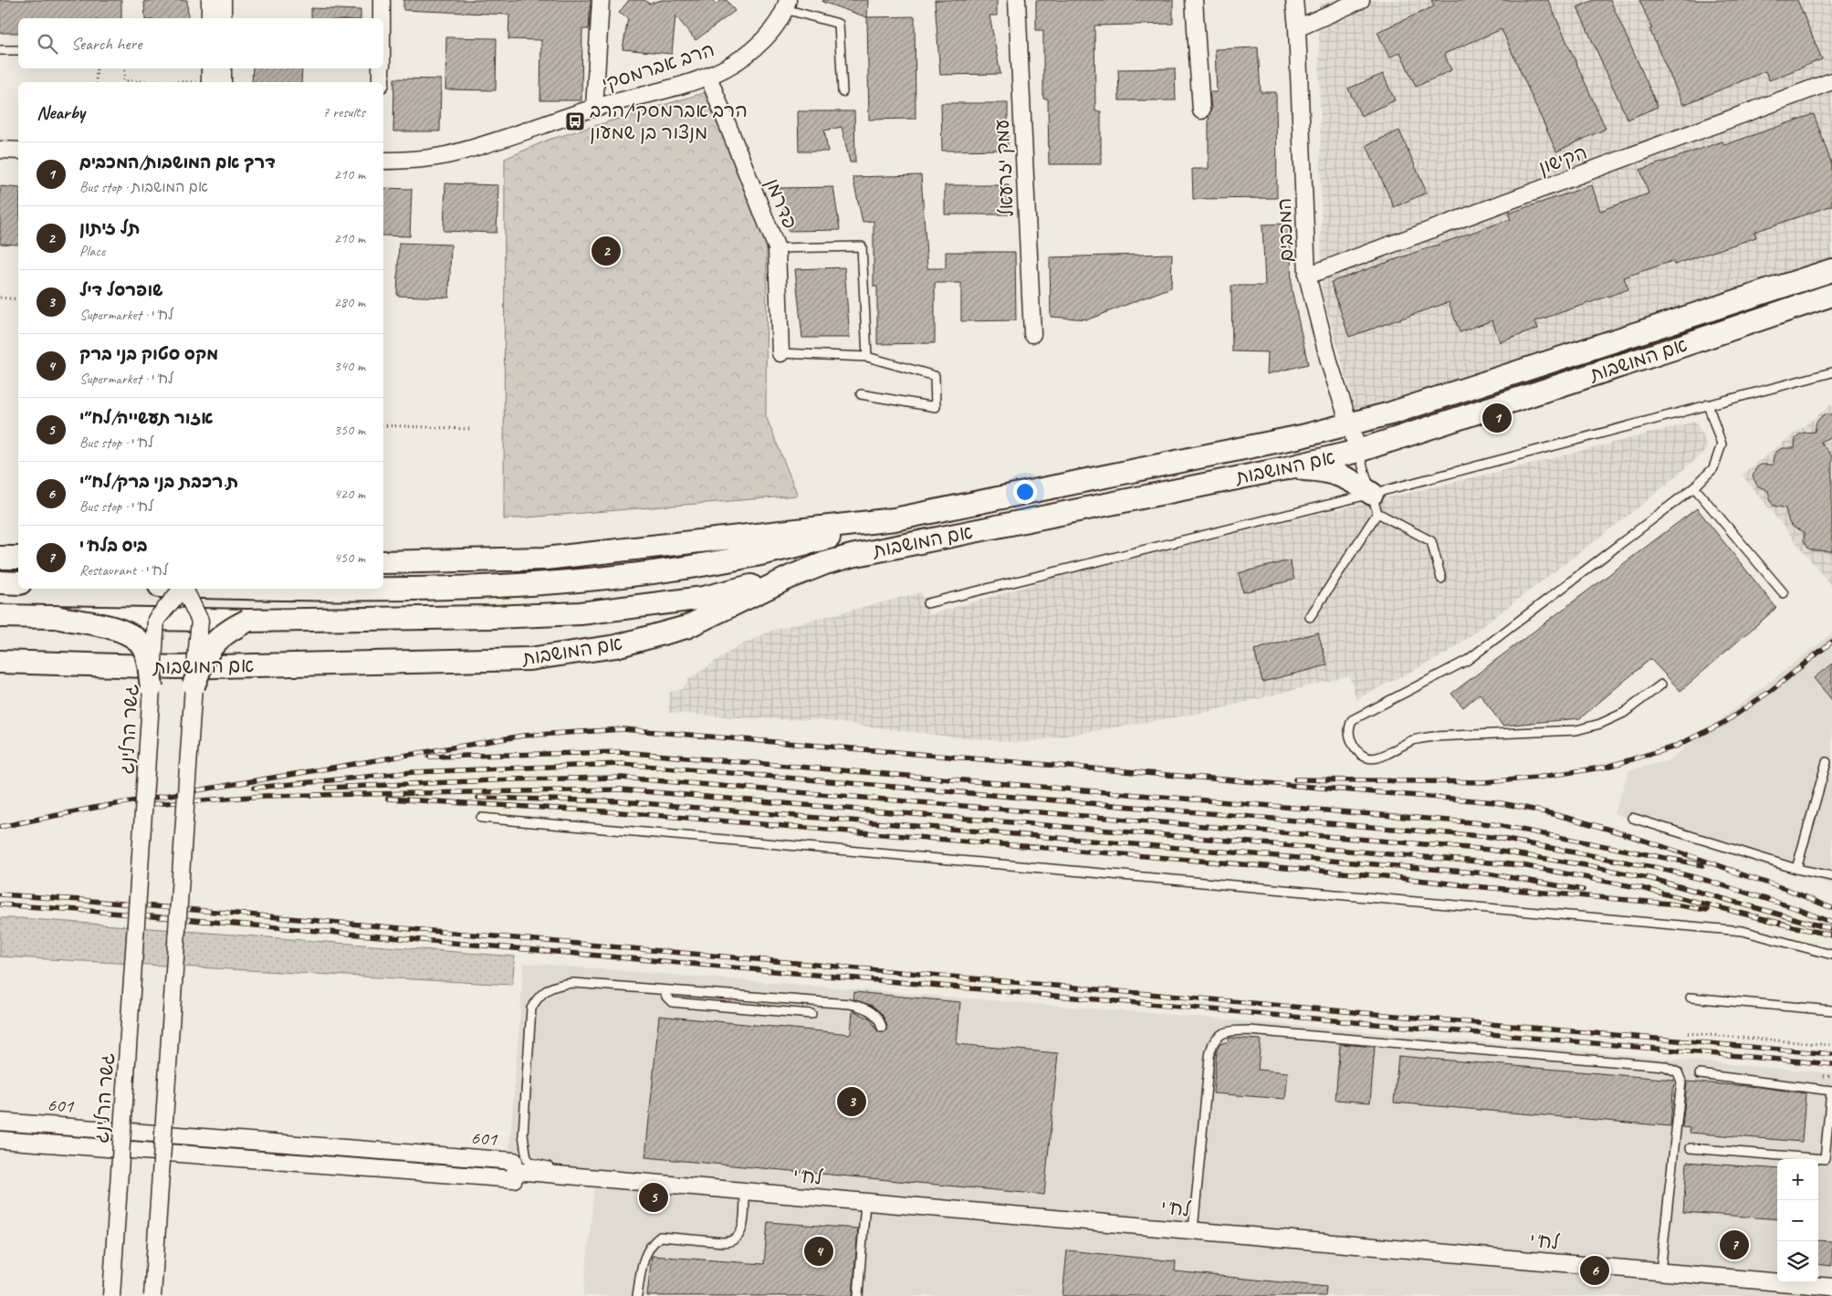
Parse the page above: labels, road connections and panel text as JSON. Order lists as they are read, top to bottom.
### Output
{
  "streets": {
    "main road": ["אם המושבות"],
    "street": [
      "הרב אברמסקי",
      "הקישון",
      "עמק יזרעאל",
      "פדרמן",
      "המכבים",
      "גשר הרלינג",
      "601",
      "לח\"י"
    ]
  },
  "crossings": [
    ["הרב אברמסקי", "פדרמן"],
    ["הקישון", "המכבים"],
    ["המכבים", "אם המושבות"],
    ["601", "לח\"י"]
  ],
  "places": {
    "bus stop": ["הרב אברמסקי/הרב מנצור בן שמעון"]
  },
  "page": {
    "search": "Search here",
    "heading": ["Nearby", "7 results"],
    "list": [
      {
        "mark": "1",
        "name": "דרך אם המושבות/המכבים",
        "note": "Bus stop · אם המושבות",
        "value": "210 m"
      },
      {
        "mark": "2",
        "name": "תל זיתון",
        "note": "Place",
        "value": "210 m"
      },
      {
        "mark": "3",
        "name": "שופרסל דיל",
        "note": "Supermarket · לח\"י",
        "value": "280 m"
      },
      {
        "mark": "4",
        "name": "מקס סטוק בני ברק",
        "note": "Supermarket · לח\"י",
        "value": "340 m"
      },
      {
        "mark": "5",
        "name": "אזור תעשייה/לח״י",
        "note": "Bus stop · לח\"י",
        "value": "350 m"
      },
      {
        "mark": "6",
        "name": "ת.רכבת בני ברק/לח״י",
        "note": "Bus stop · לח\"י",
        "value": "420 m"
      },
      {
        "mark": "7",
        "name": "ביס בלח\"י",
        "note": "Restaurant · לח\"י",
        "value": "450 m"
      }
    ],
    "pins": [
      "2",
      "1",
      "3",
      "5",
      "7",
      "4",
      "6"
    ],
    "map_buttons": ["+", "−"]
  }
}
